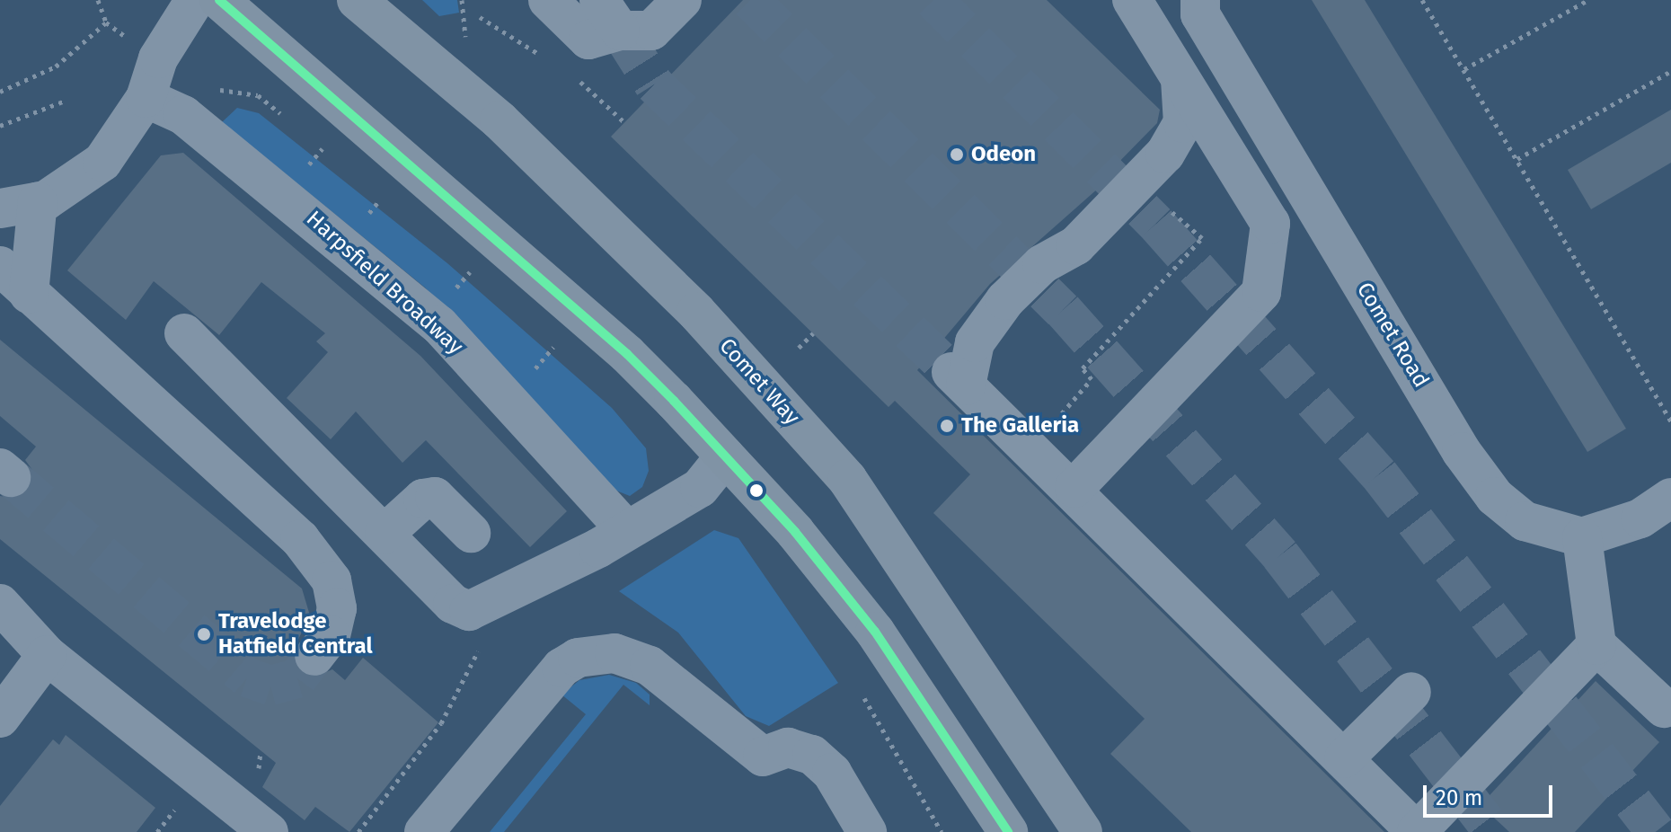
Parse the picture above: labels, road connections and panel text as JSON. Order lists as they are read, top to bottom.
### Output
{
  "streets": {
    "main road": ["Comet Way"],
    "street": ["Harpsfield Broadway", "Comet Road"]
  },
  "places": ["Odeon", "The Galleria", "Travelodge Hatfield Central"],
  "scale_bar": "20 m"
}
